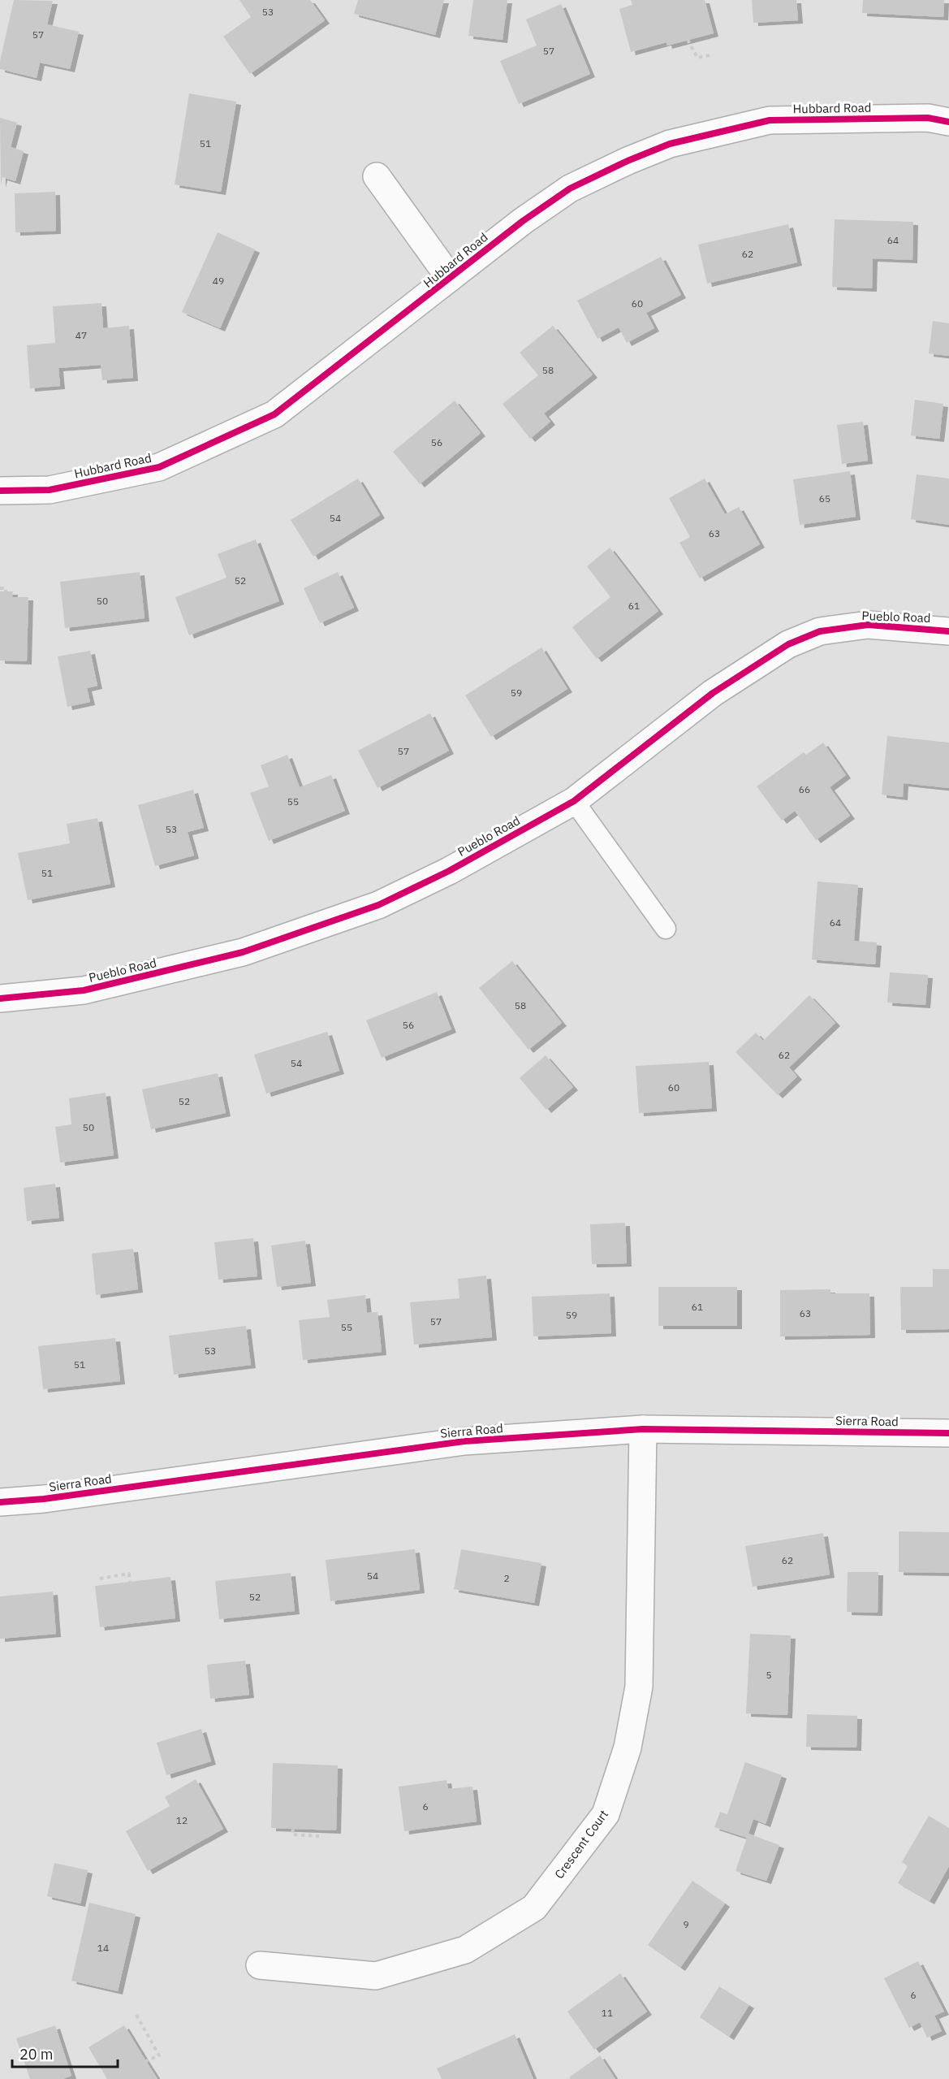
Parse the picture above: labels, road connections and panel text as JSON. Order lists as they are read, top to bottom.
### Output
{
  "streets": {
    "street": [
      "Hubbard Road",
      "Pueblo Road",
      "Sierra Road",
      "Crescent Court"
    ]
  },
  "crossings": [
    ["Sierra Road", "Crescent Court"]
  ],
  "house_numbers": [
    "53",
    "57",
    "57",
    "51",
    "64",
    "62",
    "49",
    "60",
    "47",
    "58",
    "56",
    "65",
    "54",
    "63",
    "52",
    "50",
    "61",
    "59",
    "57",
    "66",
    "55",
    "53",
    "51",
    "64",
    "58",
    "56",
    "62",
    "54",
    "60",
    "52",
    "50",
    "61",
    "63",
    "59",
    "57",
    "55",
    "53",
    "51",
    "62",
    "54",
    "2",
    "52",
    "5",
    "6",
    "12",
    "9",
    "14",
    "6",
    "11"
  ],
  "scale_bar": "20 m"
}
